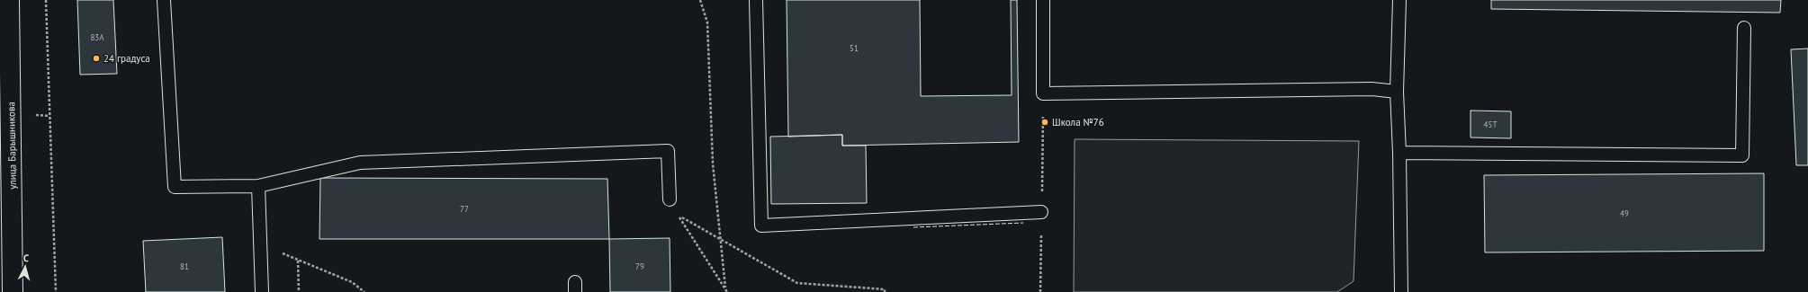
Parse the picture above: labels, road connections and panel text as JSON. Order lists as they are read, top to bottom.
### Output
{
  "streets": {
    "street": ["улица Барышникова"]
  },
  "places": ["24 градуса", "Школа №76"],
  "house_numbers": [
    "83А",
    "51",
    "45Т",
    "77",
    "49",
    "81",
    "79"
  ],
  "north": "top"
}
